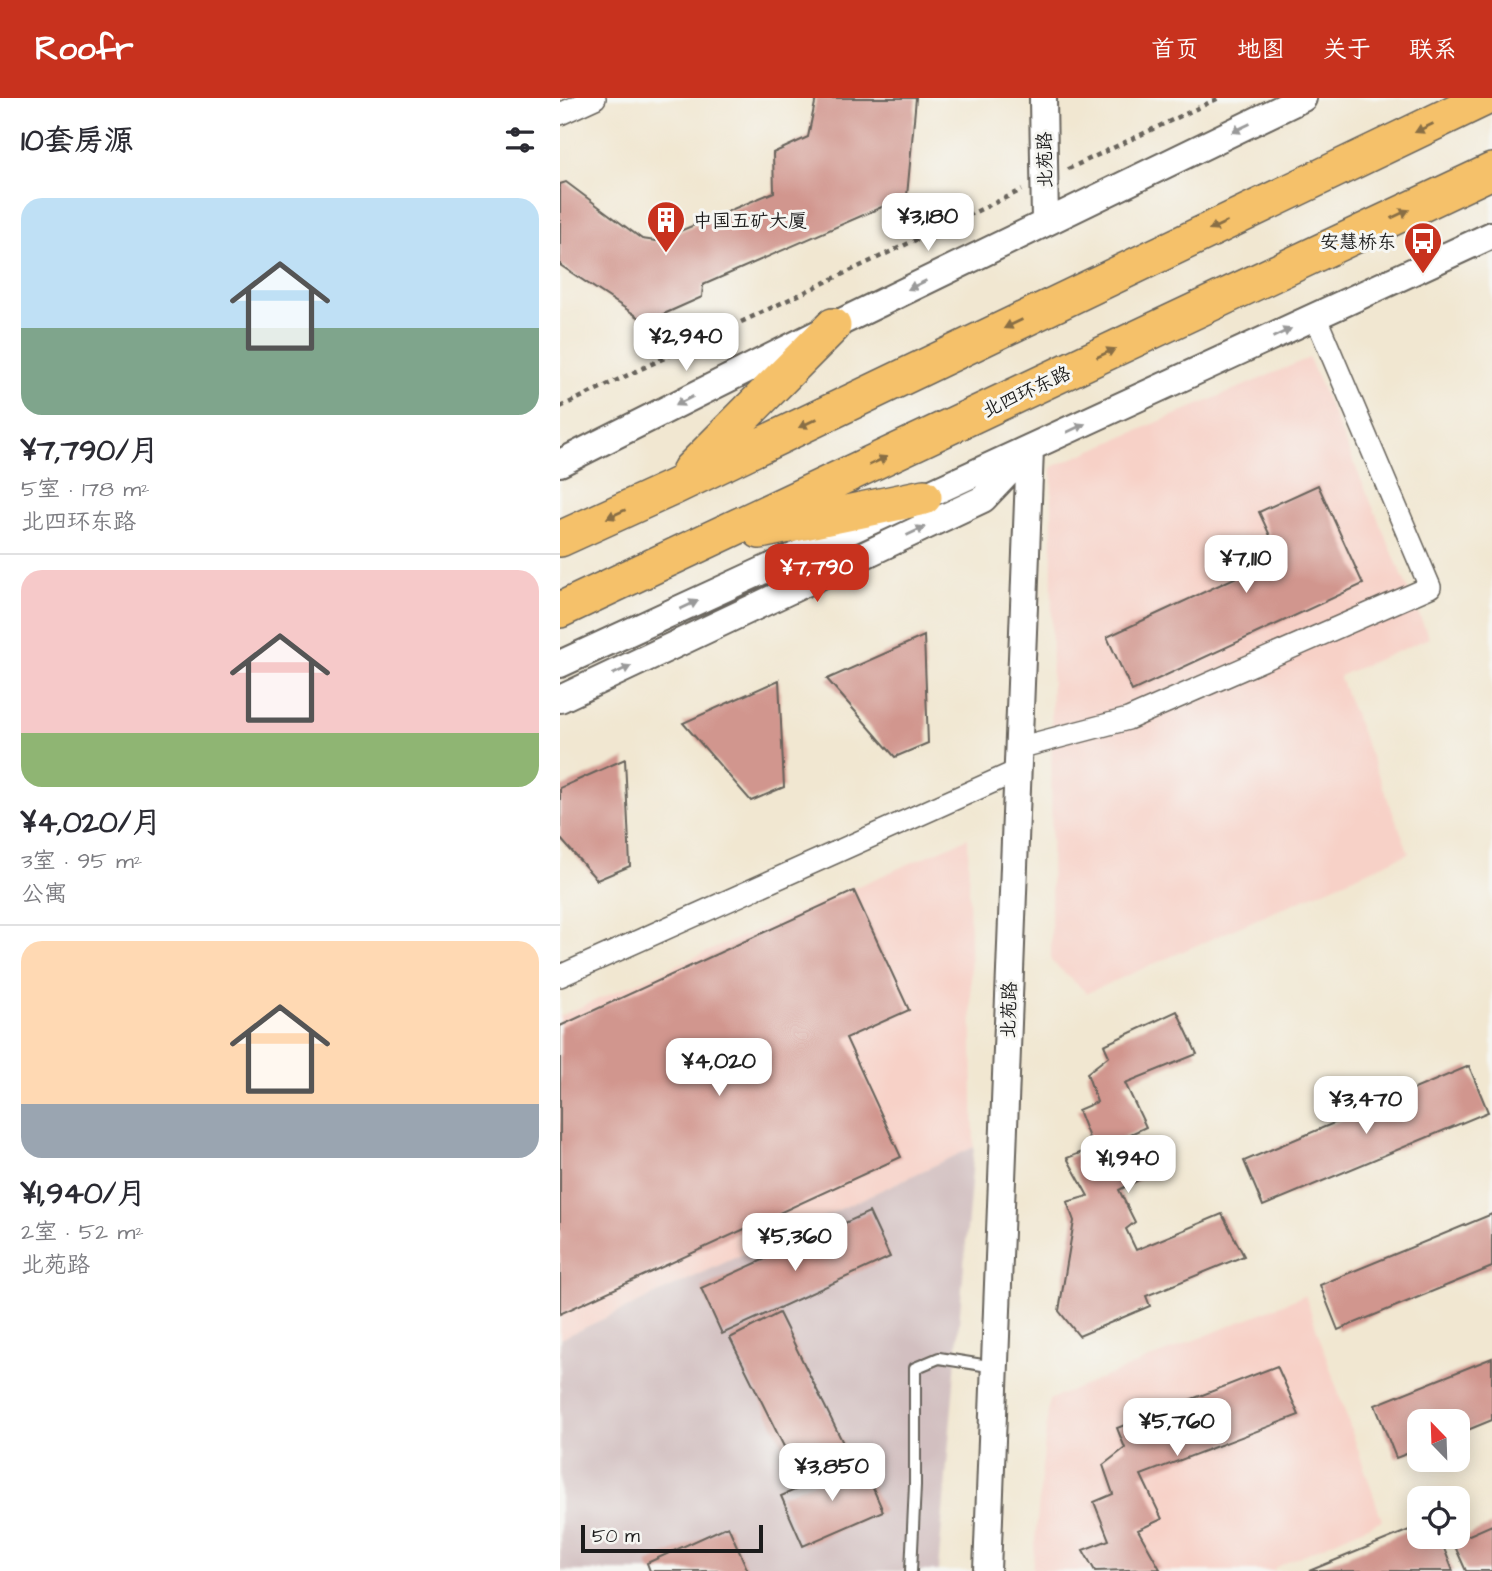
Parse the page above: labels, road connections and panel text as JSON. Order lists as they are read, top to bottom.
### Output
{
  "streets": {
    "highway": ["北四环东路"],
    "street": ["北苑路"]
  },
  "places": {
    "building": ["中国五矿大厦"],
    "bus stop": ["安慧桥东"]
  },
  "scale_bar": "50 m",
  "north": "top left",
  "page": {
    "header": "Roofr",
    "nav": [
      "首页",
      "地图",
      "关于",
      "联系"
    ],
    "heading": "10套房源",
    "list": [
      {
        "name": "¥7,790/月",
        "note": "5室 · 178 m² · 北四环东路"
      },
      {
        "name": "¥4,020/月",
        "note": "3室 · 95 m² · 公寓"
      },
      {
        "name": "¥1,940/月",
        "note": "2室 · 52 m² · 北苑路"
      }
    ],
    "price": [
      "¥3,180",
      "¥2,940",
      "¥7,110",
      "¥7,790",
      "¥4,020",
      "¥3,470",
      "¥1,940",
      "¥5,360",
      "¥5,760",
      "¥3,850"
    ],
    "scale": "50 m"
  }
}
